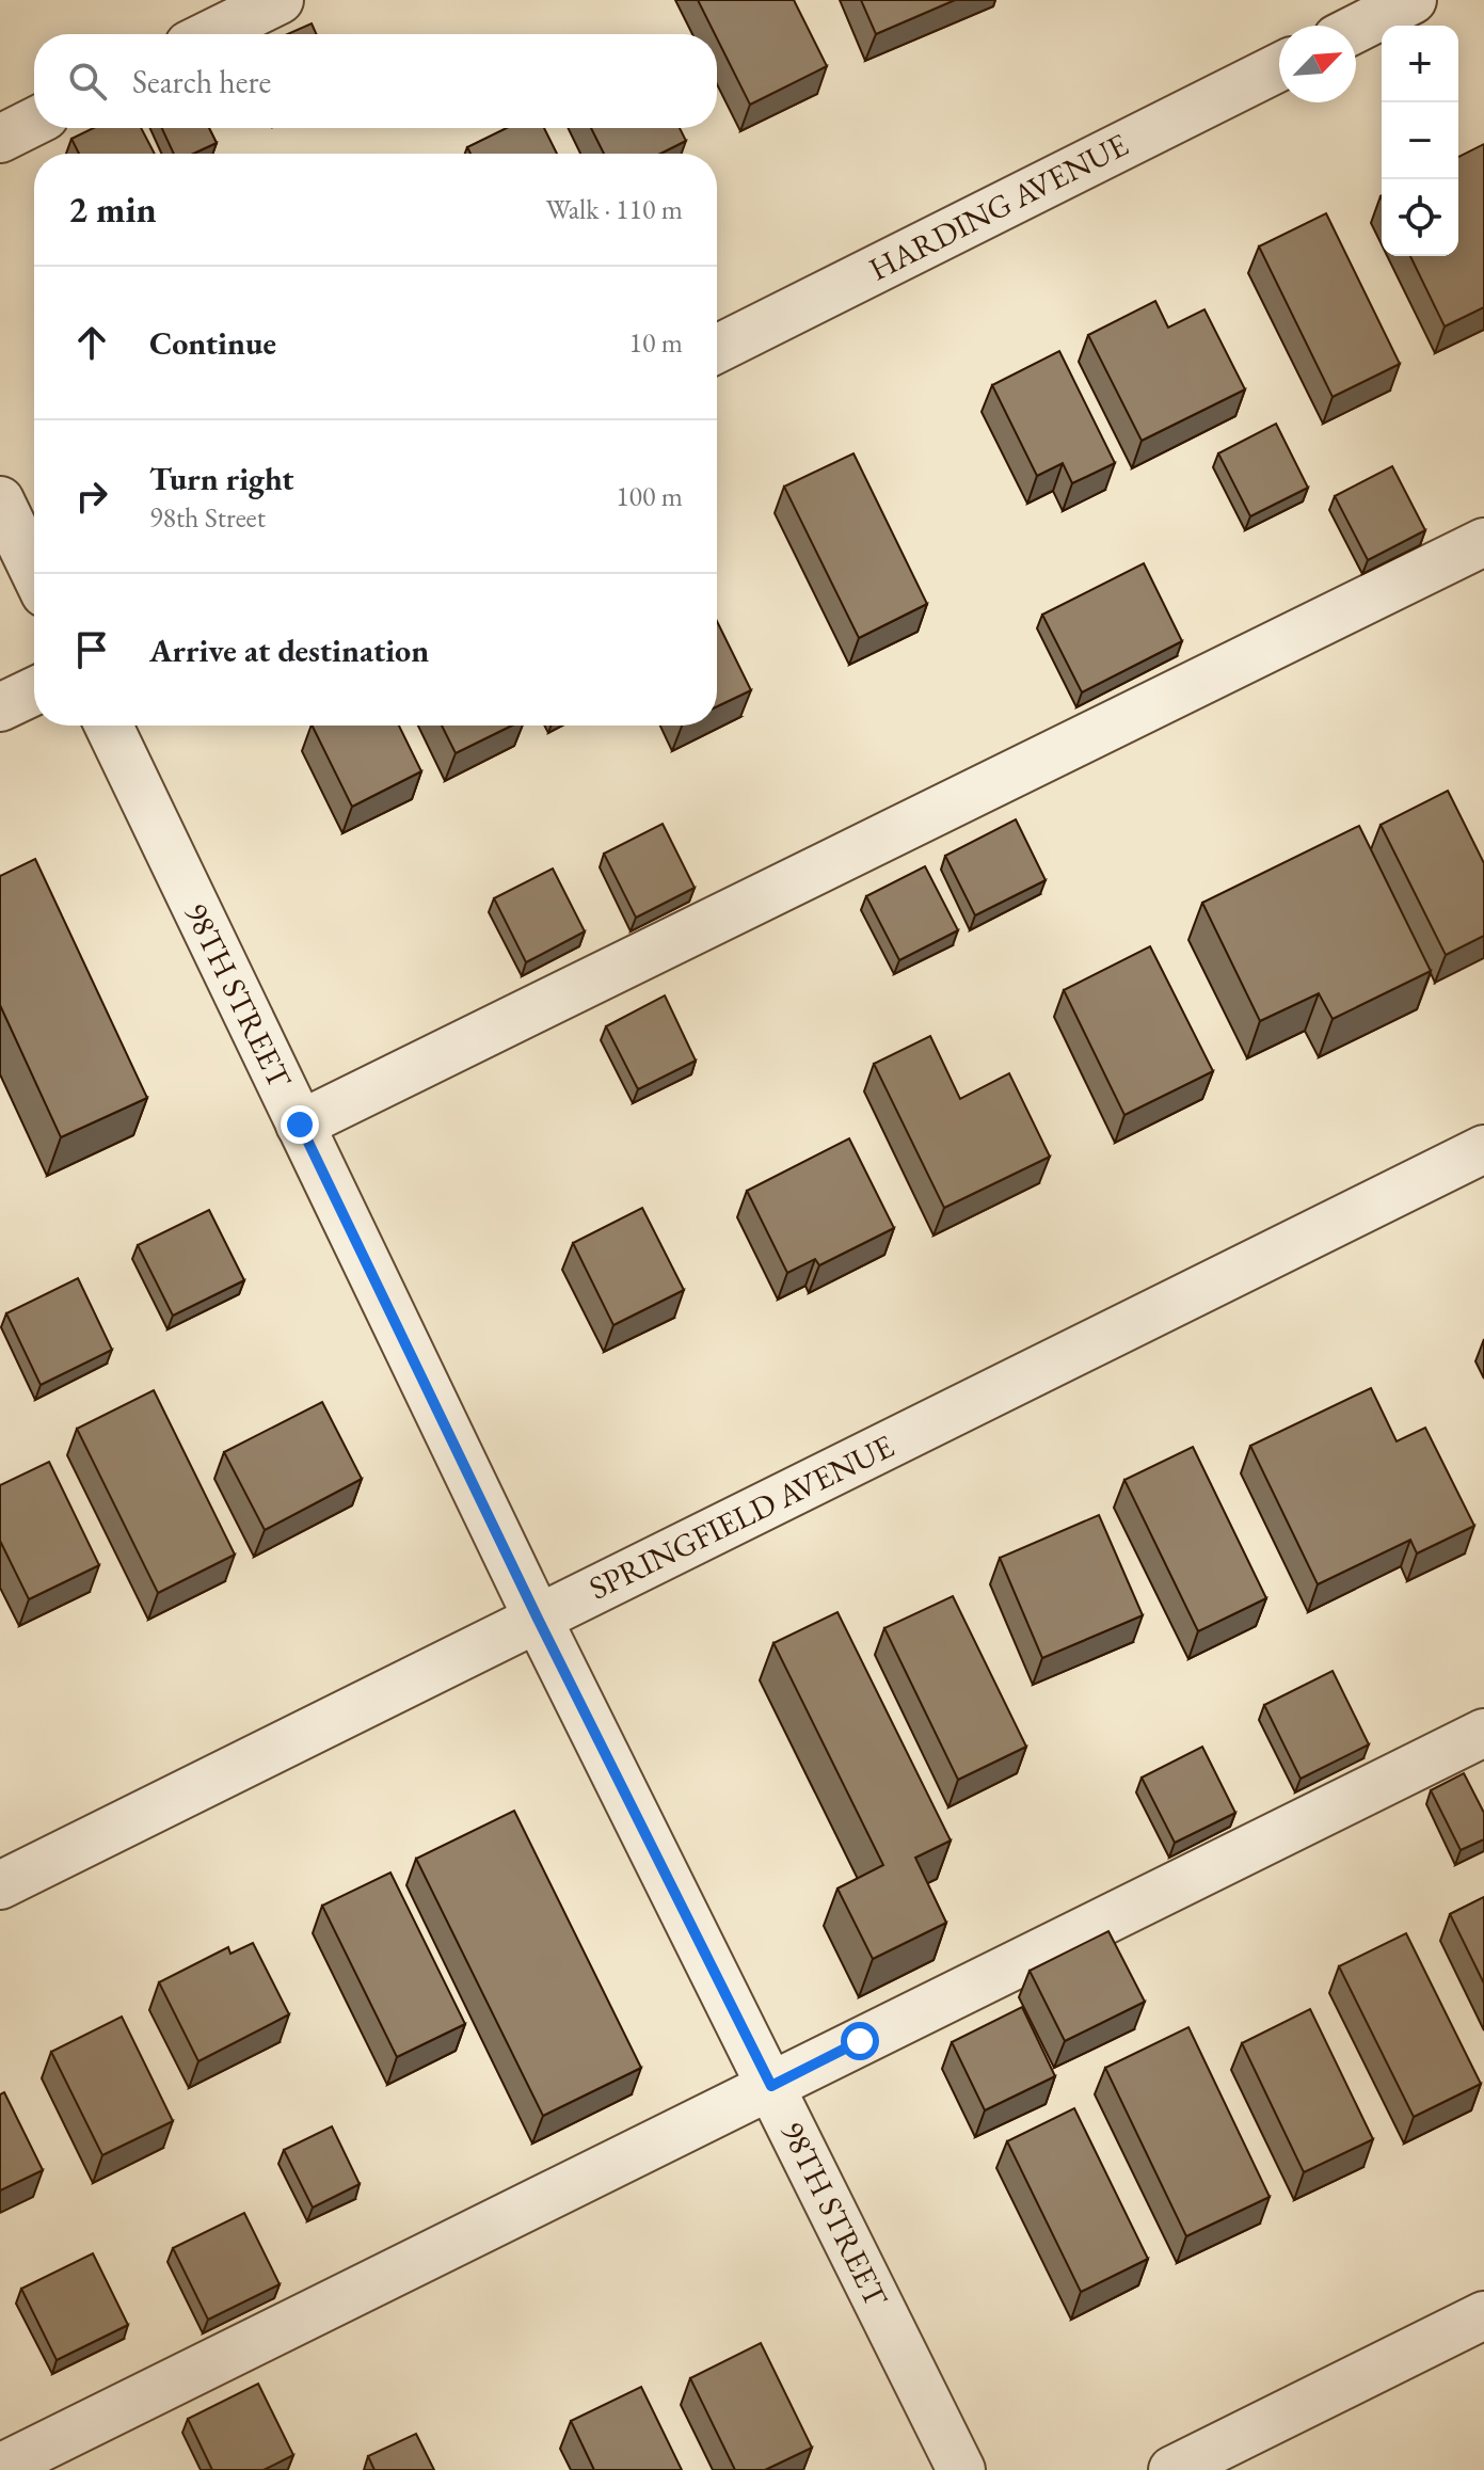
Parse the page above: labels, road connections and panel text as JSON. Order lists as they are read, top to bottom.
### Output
{
  "streets": {
    "street": ["HARDING AVENUE", "98TH STREET", "SPRINGFIELD AVENUE"]
  },
  "crossings": [
    ["98TH STREET", "SPRINGFIELD AVENUE"]
  ],
  "north": "top right",
  "page": {
    "map_buttons": ["+", "−"],
    "search": "Search here",
    "heading": ["2 min", "Walk · 110 m"],
    "list": [
      ["Continue", "10 m"],
      ["Turn right", "98th Street", "100 m"],
      "Arrive at destination"
    ]
  }
}
